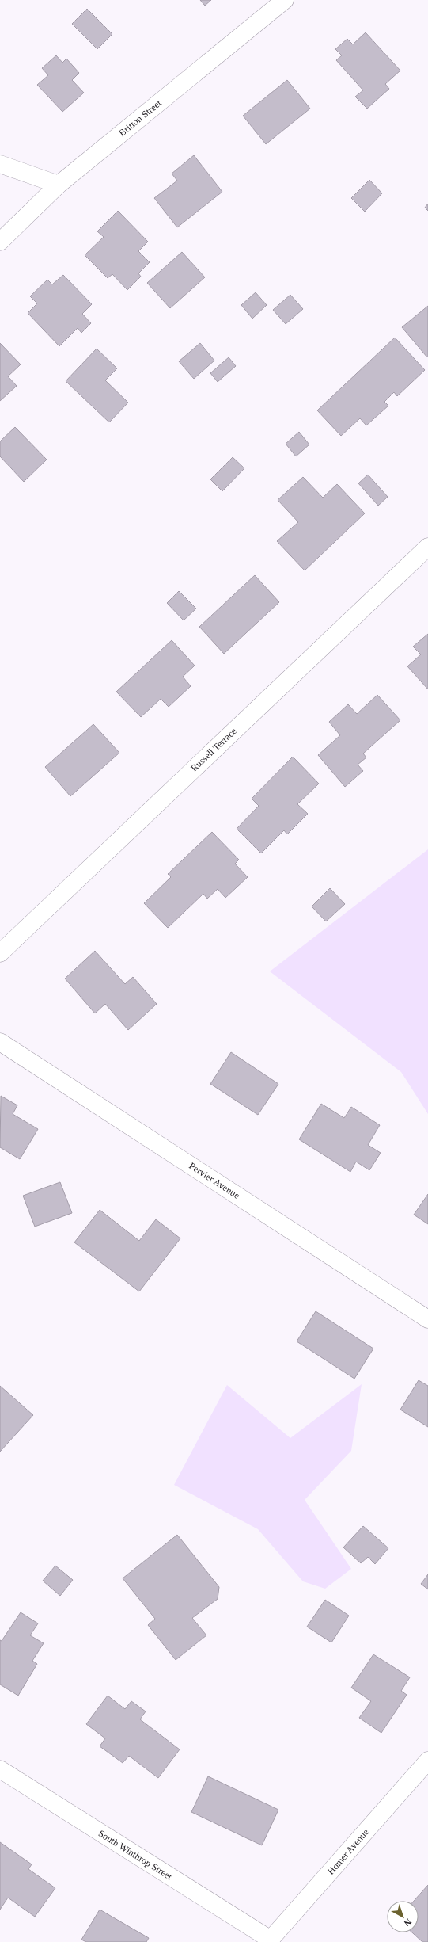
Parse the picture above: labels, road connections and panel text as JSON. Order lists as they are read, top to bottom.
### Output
{
  "streets": {
    "street": [
      "Britton Street",
      "Russell Terrace",
      "Pervier Avenue",
      "Homer Avenue",
      "South Winthrop Street"
    ]
  },
  "crossings": [
    ["Homer Avenue", "South Winthrop Street"]
  ],
  "north": "bottom right"
}
